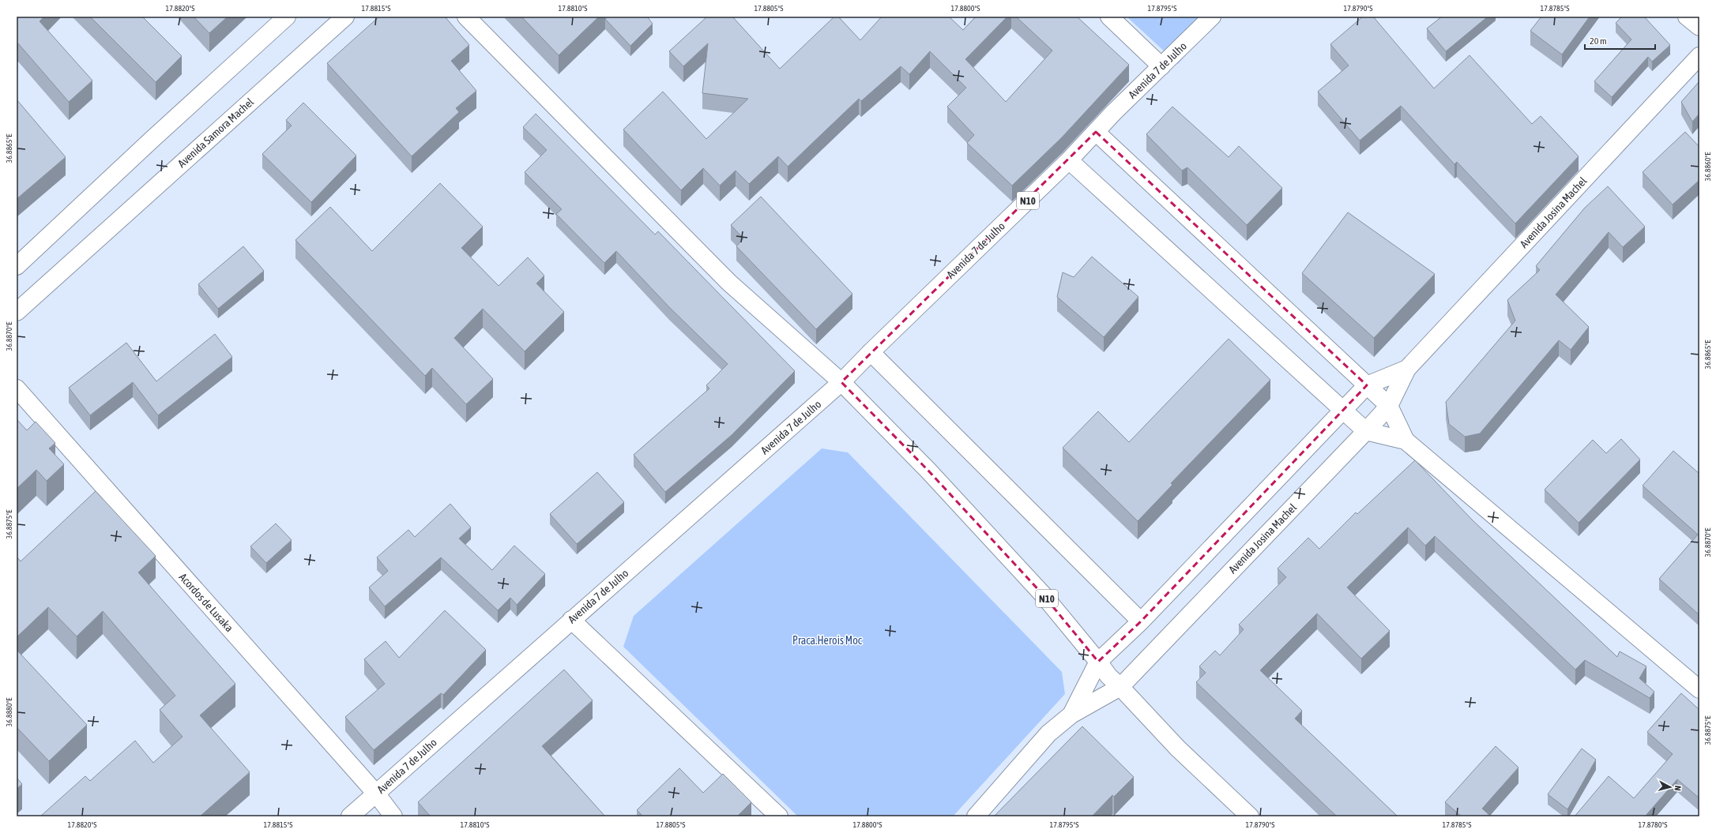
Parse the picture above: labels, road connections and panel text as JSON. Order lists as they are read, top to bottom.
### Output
{
  "streets": {
    "street": [
      "Avenida 7 de Julho",
      "Avenida Samora Machel",
      "N10",
      "Avenida Josina Machel",
      "Acordos de Lusaka"
    ]
  },
  "crossings": [
    ["Avenida 7 de Julho", "N10"],
    ["Avenida 7 de Julho", "Acordos de Lusaka"],
    ["N10", "Avenida Josina Machel"]
  ],
  "parks": ["Praca.Herois Moc"],
  "scale_bar": "20 m",
  "north": "right",
  "coordinates": [
    "17.8820°S",
    "17.8815°S",
    "17.8810°S",
    "17.8805°S",
    "17.8800°S",
    "17.8795°S",
    "17.8790°S",
    "17.8785°S",
    "36.8865°E",
    "36.8860°E",
    "36.8870°E",
    "36.8875°E",
    "36.8880°E",
    "17.8780°S"
  ]
}
